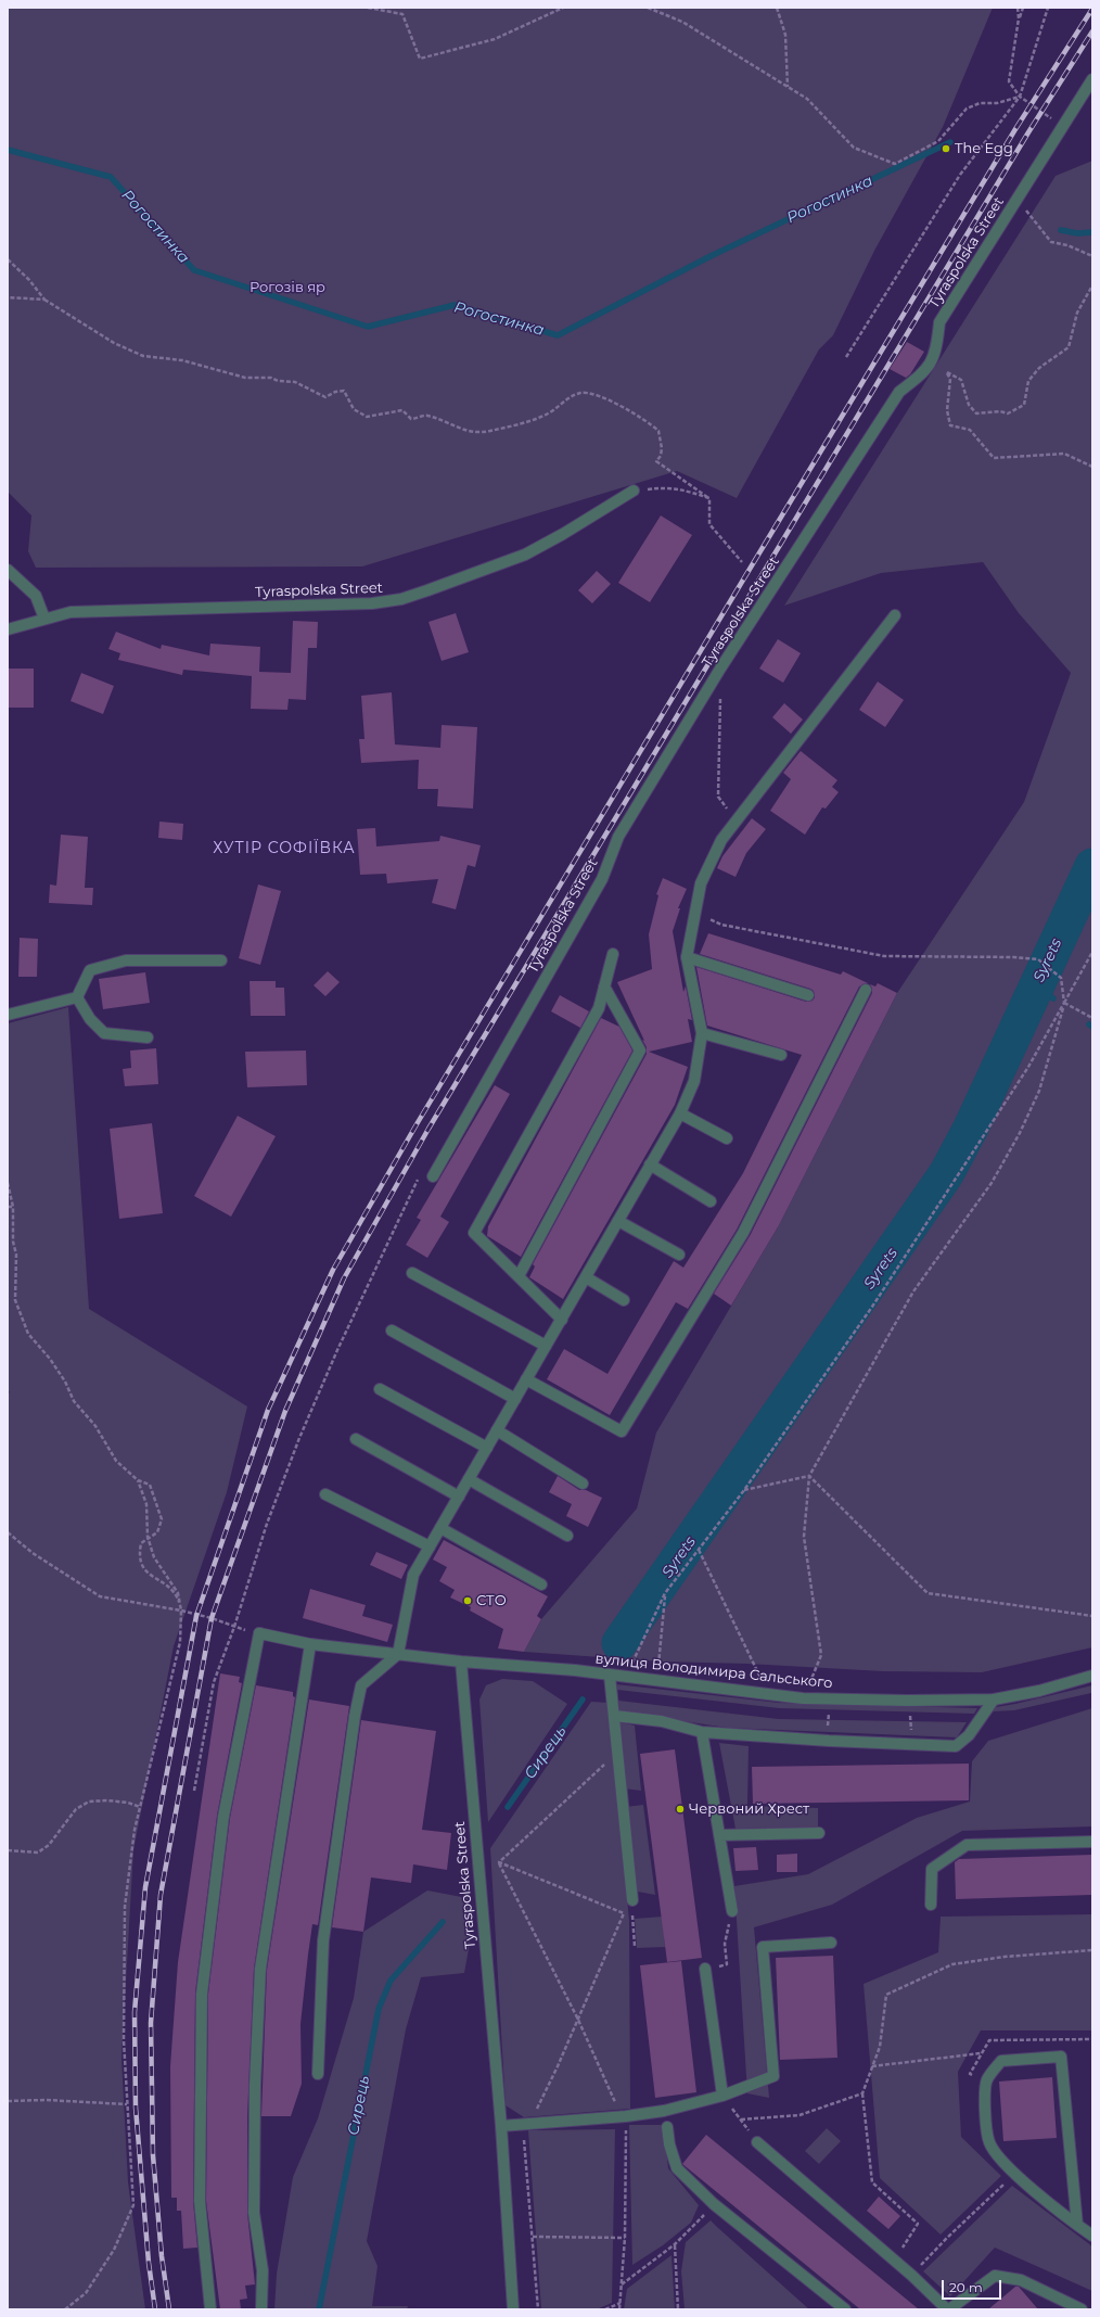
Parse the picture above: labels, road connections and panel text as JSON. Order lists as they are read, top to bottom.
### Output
{
  "streets": {
    "street": ["Tyraspolska Street", "вулиця Володимира Сальського"]
  },
  "crossings": [
    ["Tyraspolska Street", "вулиця Володимира Сальського"]
  ],
  "districts": ["ХУТІР СОФІЇВКА"],
  "water": ["Рогостинка", "Syrets", "Сирець"],
  "parks": ["Рогозів яр"],
  "places": ["The Egg", "СТО", "Червоний Хрест"],
  "scale_bar": "20 m"
}
